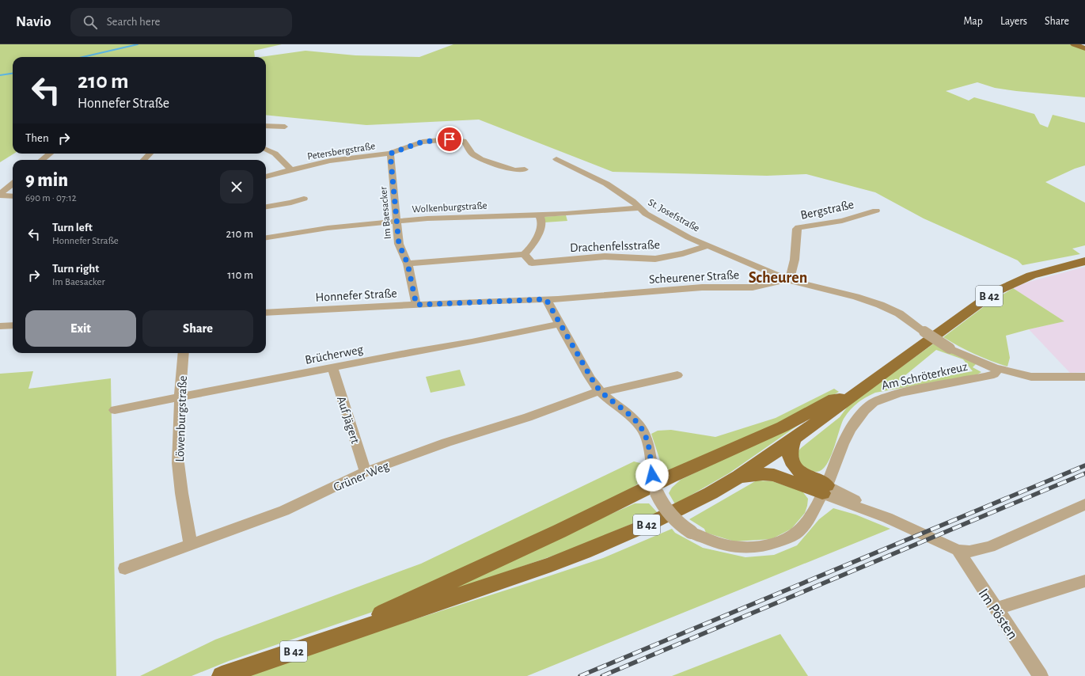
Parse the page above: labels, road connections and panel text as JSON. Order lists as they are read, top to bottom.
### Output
{
  "streets": {
    "main road": ["B 42"],
    "street": [
      "Petersbergstraße",
      "Wolkenburgstraße",
      "Bergstraße",
      "Im Baesacker",
      "St. Josefstraße",
      "Drachenfelsstraße",
      "Scheurener Straße",
      "Honnefer Straße",
      "Brücherweg",
      "Am Schröterkreuz",
      "Löwenburgstraße",
      "Auf Jägert",
      "Grüner Weg",
      "Im Pösten"
    ]
  },
  "crossings": [
    ["Petersbergstraße", "Im Baesacker"],
    ["Wolkenburgstraße", "Im Baesacker"],
    ["Wolkenburgstraße", "St. Josefstraße"],
    ["Bergstraße", "St. Josefstraße"],
    ["Bergstraße", "Scheurener Straße"],
    ["Im Baesacker", "Honnefer Straße"],
    ["St. Josefstraße", "Drachenfelsstraße"],
    ["St. Josefstraße", "Scheurener Straße"],
    ["Scheurener Straße", "Honnefer Straße"],
    ["Scheurener Straße", "Am Schröterkreuz"],
    ["Brücherweg", "Löwenburgstraße"],
    ["Brücherweg", "Auf Jägert"],
    ["Löwenburgstraße", "Grüner Weg"],
    ["Auf Jägert", "Grüner Weg"]
  ],
  "districts": ["Scheuren"],
  "page": {
    "header": "Navio",
    "search": "Search here",
    "nav": ["Map", "Layers", "Share"],
    "turn": ["210 m", "Honnefer Straße"],
    "then": "Then",
    "heading": ["9 min", "690 m · 07:12"],
    "list": [
      {
        "name": "Turn left",
        "note": "Honnefer Straße",
        "value": "210 m"
      },
      {
        "name": "Turn right",
        "note": "Im Baesacker",
        "value": "110 m"
      }
    ],
    "buttons": ["Exit", "Share"]
  }
}
